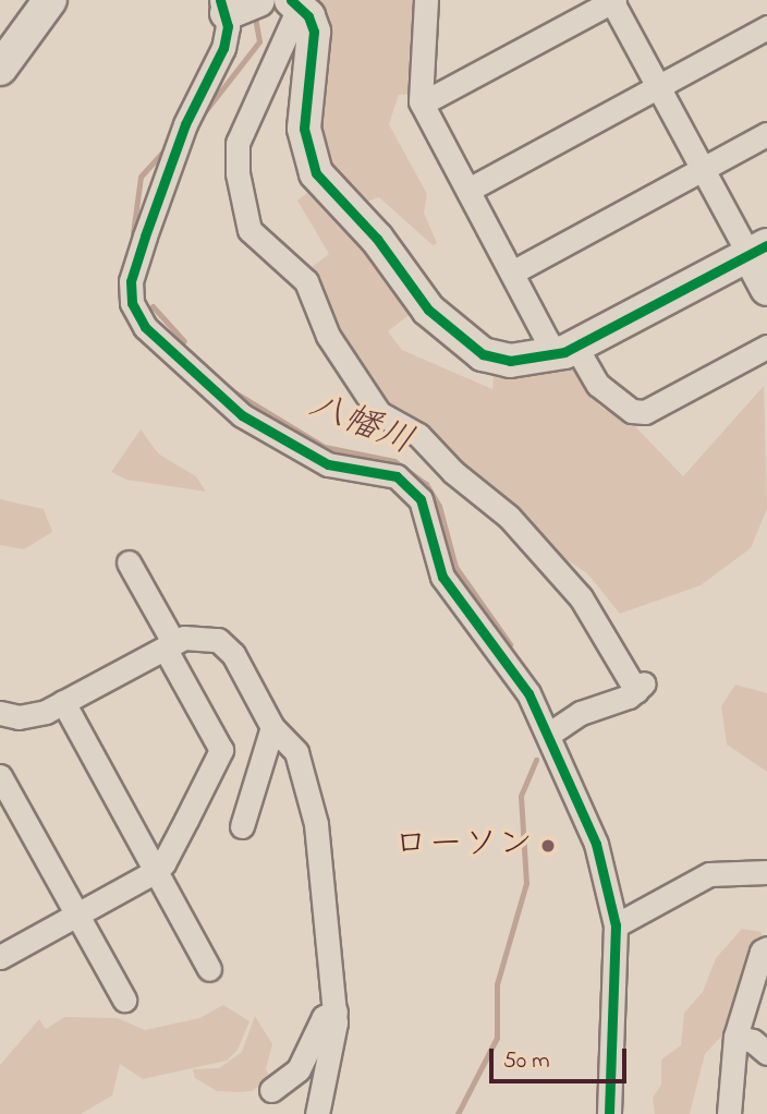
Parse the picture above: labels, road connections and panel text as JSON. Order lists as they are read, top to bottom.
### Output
{
  "water": ["八幡川"],
  "places": ["ローソン"],
  "scale_bar": "50 m"
}
